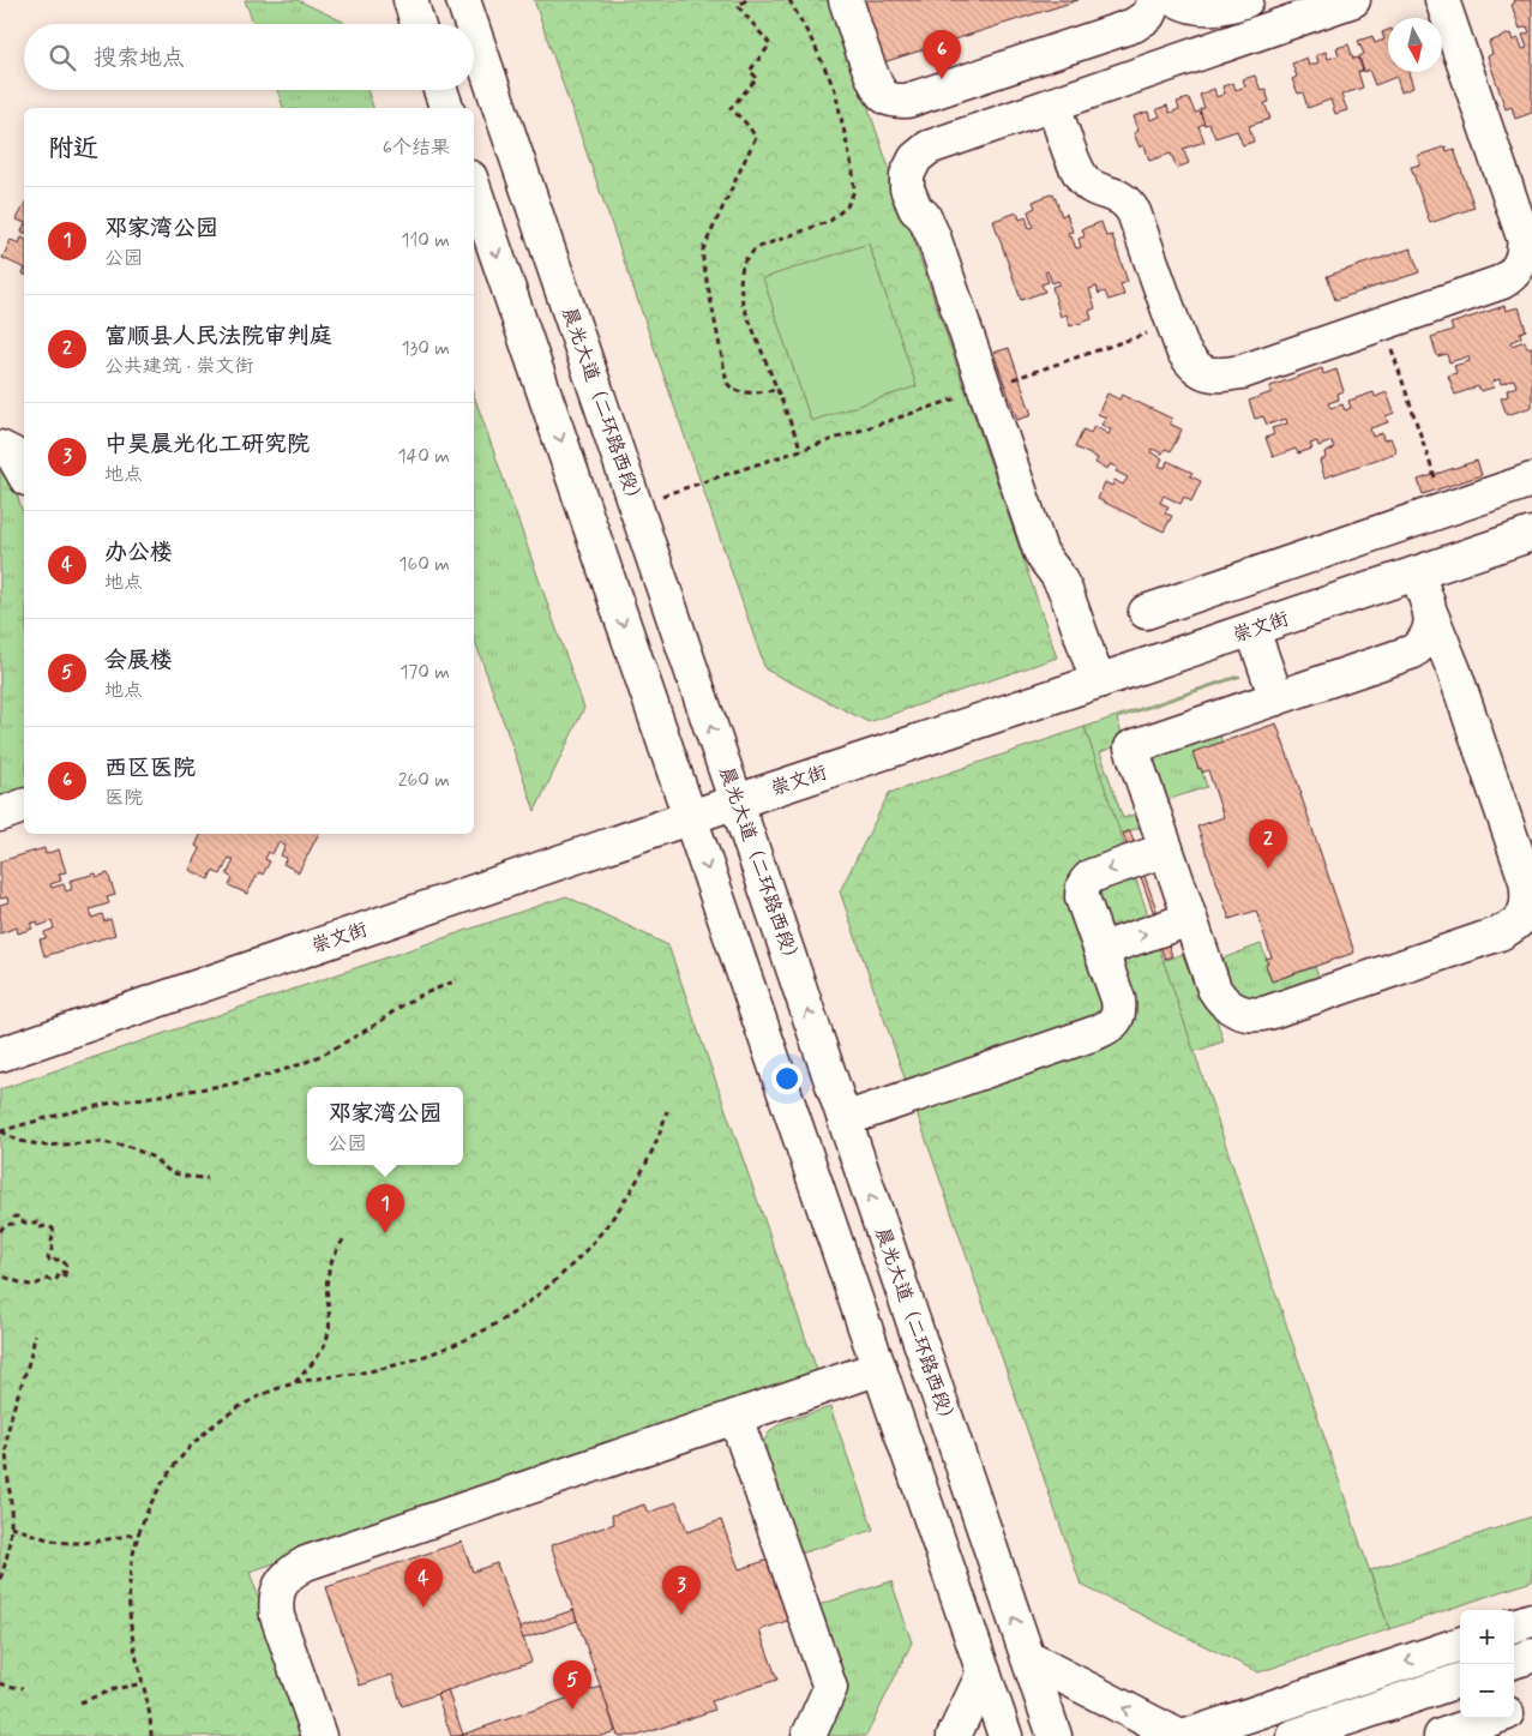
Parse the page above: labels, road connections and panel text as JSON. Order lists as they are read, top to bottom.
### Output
{
  "streets": {
    "main road": ["晨光大道（二环路西段）", "崇文街"]
  },
  "crossings": [
    ["晨光大道（二环路西段）", "崇文街"]
  ],
  "north": "bottom",
  "page": {
    "search": "搜索地点",
    "pins": [
      "6",
      "2",
      "1",
      "4",
      "3",
      "5"
    ],
    "heading": ["附近", "6个结果"],
    "list": [
      {
        "mark": "1",
        "name": "邓家湾公园",
        "note": "公园",
        "value": "110 m"
      },
      {
        "mark": "2",
        "name": "富顺县人民法院审判庭",
        "note": "公共建筑 · 崇文街",
        "value": "130 m"
      },
      {
        "mark": "3",
        "name": "中昊晨光化工研究院",
        "note": "地点",
        "value": "140 m"
      },
      {
        "mark": "4",
        "name": "办公楼",
        "note": "地点",
        "value": "160 m"
      },
      {
        "mark": "5",
        "name": "会展楼",
        "note": "地点",
        "value": "170 m"
      },
      {
        "mark": "6",
        "name": "西区医院",
        "note": "医院",
        "value": "260 m"
      }
    ],
    "popup": ["邓家湾公园", "公园"],
    "map_buttons": ["+", "−"]
  }
}
